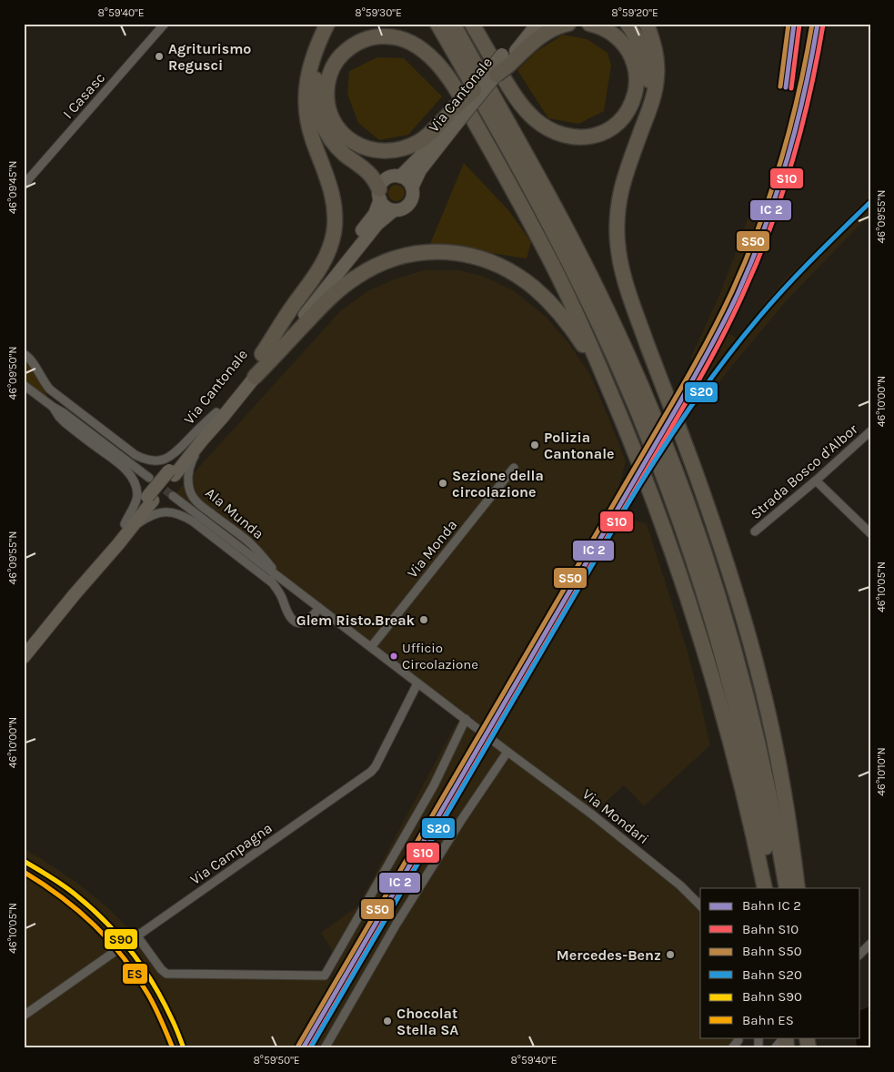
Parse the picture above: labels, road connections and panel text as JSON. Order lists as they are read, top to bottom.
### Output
{
  "streets": {
    "main road": ["Via Cantonale"],
    "street": [
      "I Casasc",
      "Strada Bosco d'Albor",
      "Ala Munda",
      "Via Monda",
      "Via Mondari",
      "Via Campagna"
    ]
  },
  "crossings": [
    ["Via Cantonale", "Ala Munda"],
    ["Ala Munda", "Via Monda"],
    ["Ala Munda", "Via Mondari"],
    ["Ala Munda", "Via Campagna"]
  ],
  "places": [
    "Agriturismo Regusci",
    "Polizia Cantonale",
    "Sezione della circolazione",
    "Glem Risto.Break",
    "Ufficio Circolazione",
    "Mercedes-Benz",
    "Chocolat Stella SA"
  ],
  "lines": [
    "rail line S50",
    "rail line S10",
    "rail line S20",
    "rail line S90",
    "rail line ES"
  ],
  "legend": [
    "Bahn IC 2",
    "Bahn S10",
    "Bahn S50",
    "Bahn S20",
    "Bahn S90",
    "Bahn ES"
  ],
  "coordinates": [
    "8°59'40\"E",
    "8°59'30\"E",
    "8°59'20\"E",
    "46°09'45\"N",
    "46°09'55\"N",
    "46°09'50\"N",
    "46°10'00\"N",
    "46°10'05\"N",
    "46°10'10\"N",
    "8°59'50\"E"
  ]
}
